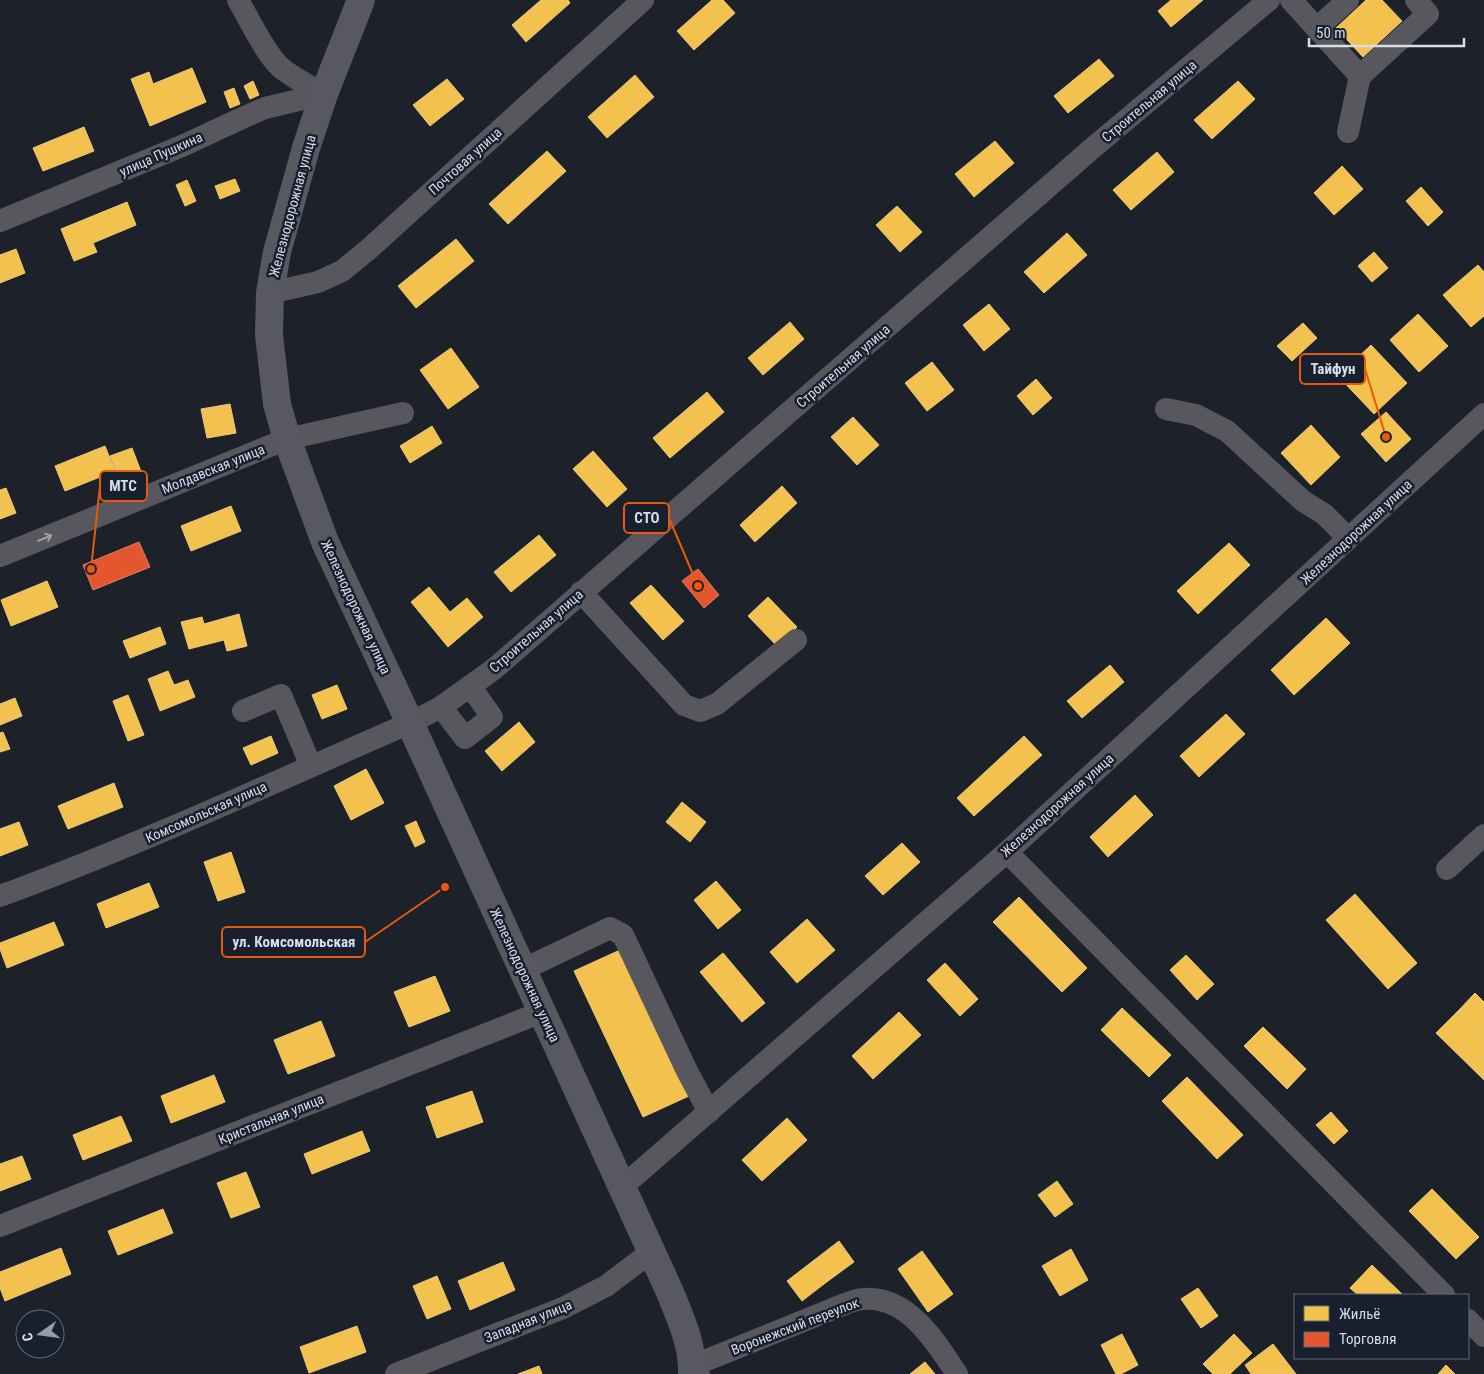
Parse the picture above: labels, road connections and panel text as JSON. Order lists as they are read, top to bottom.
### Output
{
  "streets": {
    "main road": ["Железнодорожная улица"],
    "street": [
      "Строительная улица",
      "улица Пушкина",
      "Почтовая улица",
      "Молдавская улица",
      "Комсомольская улица",
      "Кристальная улица",
      "Западная улица",
      "Воронежский переулок"
    ]
  },
  "crossings": [
    ["Строительная улица", "Железнодорожная улица"],
    ["Строительная улица", "Комсомольская улица"],
    ["улица Пушкина", "Железнодорожная улица"],
    ["Почтовая улица", "Железнодорожная улица"],
    ["Железнодорожная улица", "Молдавская улица"],
    ["Железнодорожная улица", "Комсомольская улица"],
    ["Железнодорожная улица", "Кристальная улица"],
    ["Железнодорожная улица", "Западная улица"],
    ["Железнодорожная улица", "Воронежский переулок"]
  ],
  "one_way": ["Молдавская улица"],
  "places": [
    "Тайфун",
    "МТС",
    "СТО",
    "ул. Комсомольская"
  ],
  "legend": ["Жильё", "Торговля"],
  "scale_bar": "50 m",
  "north": "left"
}
